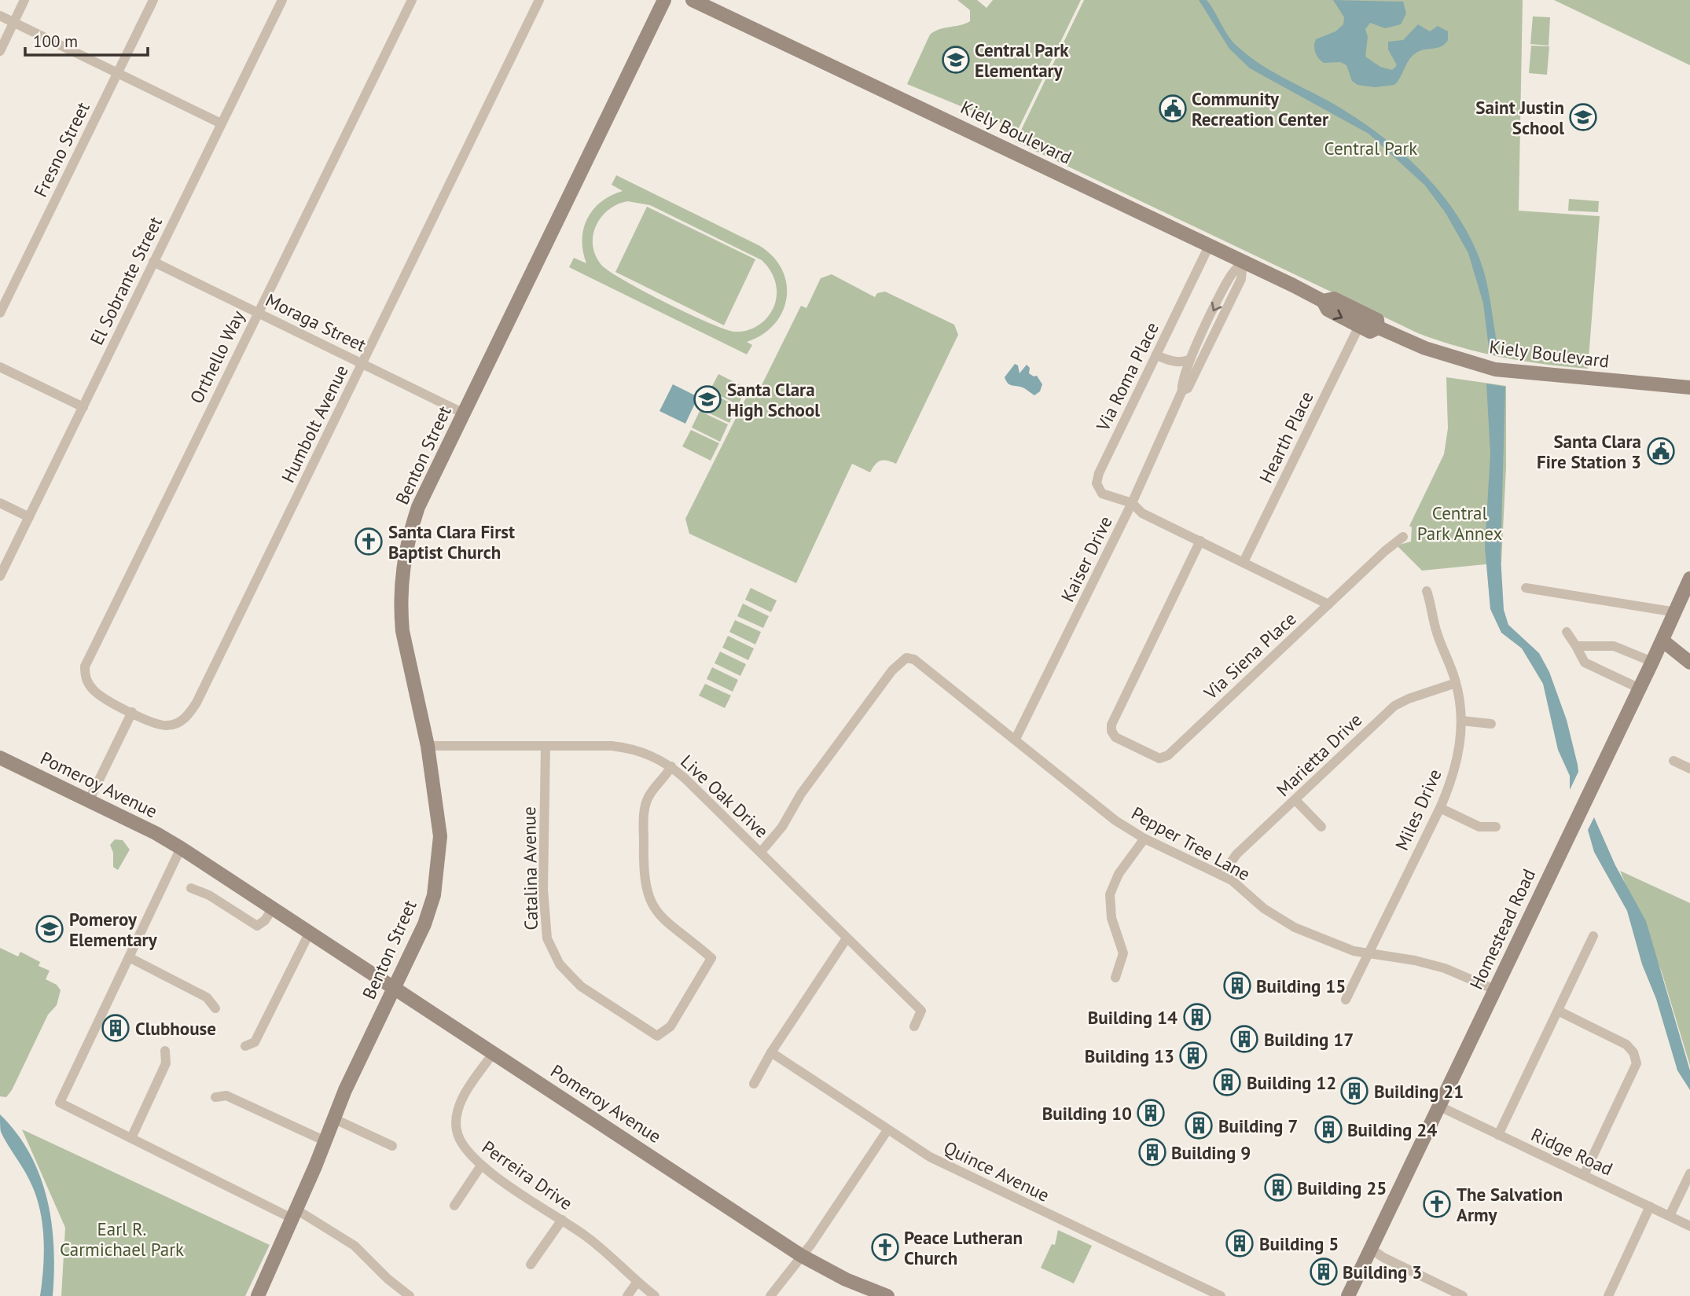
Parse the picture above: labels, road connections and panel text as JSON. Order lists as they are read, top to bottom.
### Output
{
  "streets": {
    "main road": [
      "Kiely Boulevard",
      "Benton Street",
      "Pomeroy Avenue",
      "Homestead Road"
    ],
    "street": [
      "Fresno Street",
      "El Sobrante Street",
      "Moraga Street",
      "Orthello Way",
      "Via Roma Place",
      "Humbolt Avenue",
      "Hearth Place",
      "Kaiser Drive",
      "Via Siena Place",
      "Marietta Drive",
      "Live Oak Drive",
      "Miles Drive",
      "Pepper Tree Lane",
      "Catalina Avenue",
      "Ridge Road",
      "Quince Avenue",
      "Perreira Drive"
    ]
  },
  "crossings": [
    ["Kiely Boulevard", "Via Roma Place"],
    ["Kiely Boulevard", "Hearth Place"],
    ["Kiely Boulevard", "Kaiser Drive"],
    ["El Sobrante Street", "Moraga Street"],
    ["Moraga Street", "Orthello Way"],
    ["Moraga Street", "Humbolt Avenue"],
    ["Moraga Street", "Benton Street"],
    ["Orthello Way", "Humbolt Avenue"],
    ["Via Roma Place", "Kaiser Drive"],
    ["Benton Street", "Pomeroy Avenue"],
    ["Benton Street", "Live Oak Drive"],
    ["Kaiser Drive", "Pepper Tree Lane"],
    ["Marietta Drive", "Miles Drive"],
    ["Marietta Drive", "Pepper Tree Lane"],
    ["Pomeroy Avenue", "Perreira Drive"],
    ["Live Oak Drive", "Pepper Tree Lane"],
    ["Live Oak Drive", "Catalina Avenue"],
    ["Miles Drive", "Pepper Tree Lane"],
    ["Pepper Tree Lane", "Homestead Road"],
    ["Homestead Road", "Ridge Road"]
  ],
  "parks": ["Central Park", "Central Park Annex", "Earl R. Carmichael Park"],
  "places": {
    "school or university": [
      "Central Park Elementary",
      "Saint Justin School",
      "Santa Clara High School",
      "Pomeroy Elementary"
    ],
    "public building": ["Community Recreation Center", "Santa Clara Fire Station 3"],
    "church": ["Santa Clara First Baptist Church", "The Salvation Army", "Peace Lutheran Church"],
    "building": [
      "Building 15",
      "Building 14",
      "Clubhouse",
      "Building 17",
      "Building 13",
      "Building 12",
      "Building 21",
      "Building 10",
      "Building 7",
      "Building 24",
      "Building 9",
      "Building 25",
      "Building 5",
      "Building 3"
    ]
  },
  "scale_bar": "100 m"
}
